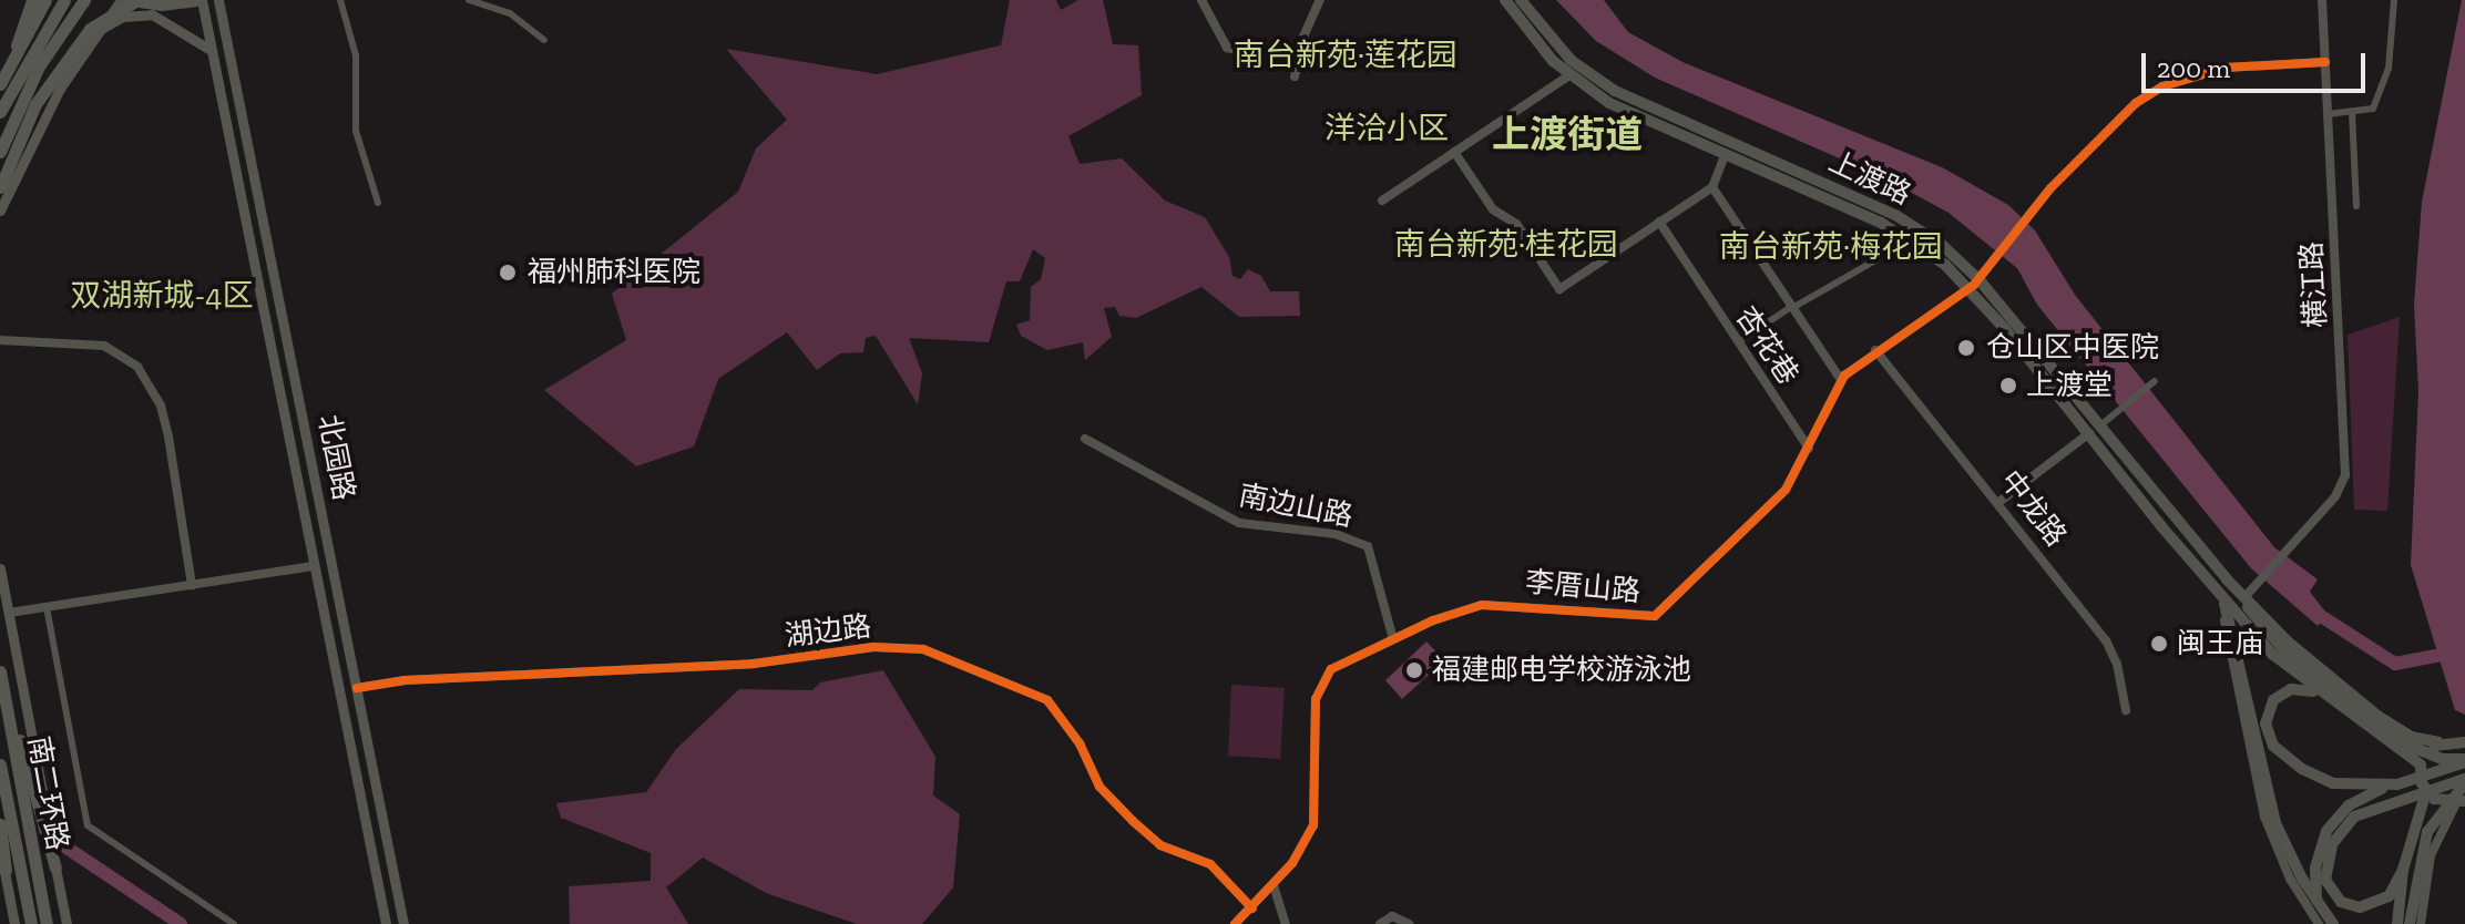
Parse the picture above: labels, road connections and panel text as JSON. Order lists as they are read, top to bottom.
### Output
{
  "streets": {
    "highway": ["南二环路"],
    "main road": ["上渡路", "北园路"],
    "street": [
      "横江路",
      "杏花巷",
      "南边山路",
      "中龙路",
      "李厝山路",
      "湖边路"
    ]
  },
  "crossings": [
    ["上渡路", "横江路"],
    ["上渡路", "李厝山路"],
    ["横江路", "李厝山路"],
    ["杏花巷", "李厝山路"],
    ["北园路", "湖边路"],
    ["南边山路", "李厝山路"],
    ["中龙路", "李厝山路"],
    ["李厝山路", "湖边路"]
  ],
  "districts": [
    "南台新苑·莲花园",
    "洋洽小区",
    "上渡街道",
    "南台新苑·桂花园",
    "南台新苑·梅花园",
    "双湖新城-4区"
  ],
  "places": [
    "福州肺科医院",
    "仓山区中医院",
    "上渡堂",
    "闽王庙",
    "福建邮电学校游泳池"
  ],
  "scale_bar": "200 m"
}
